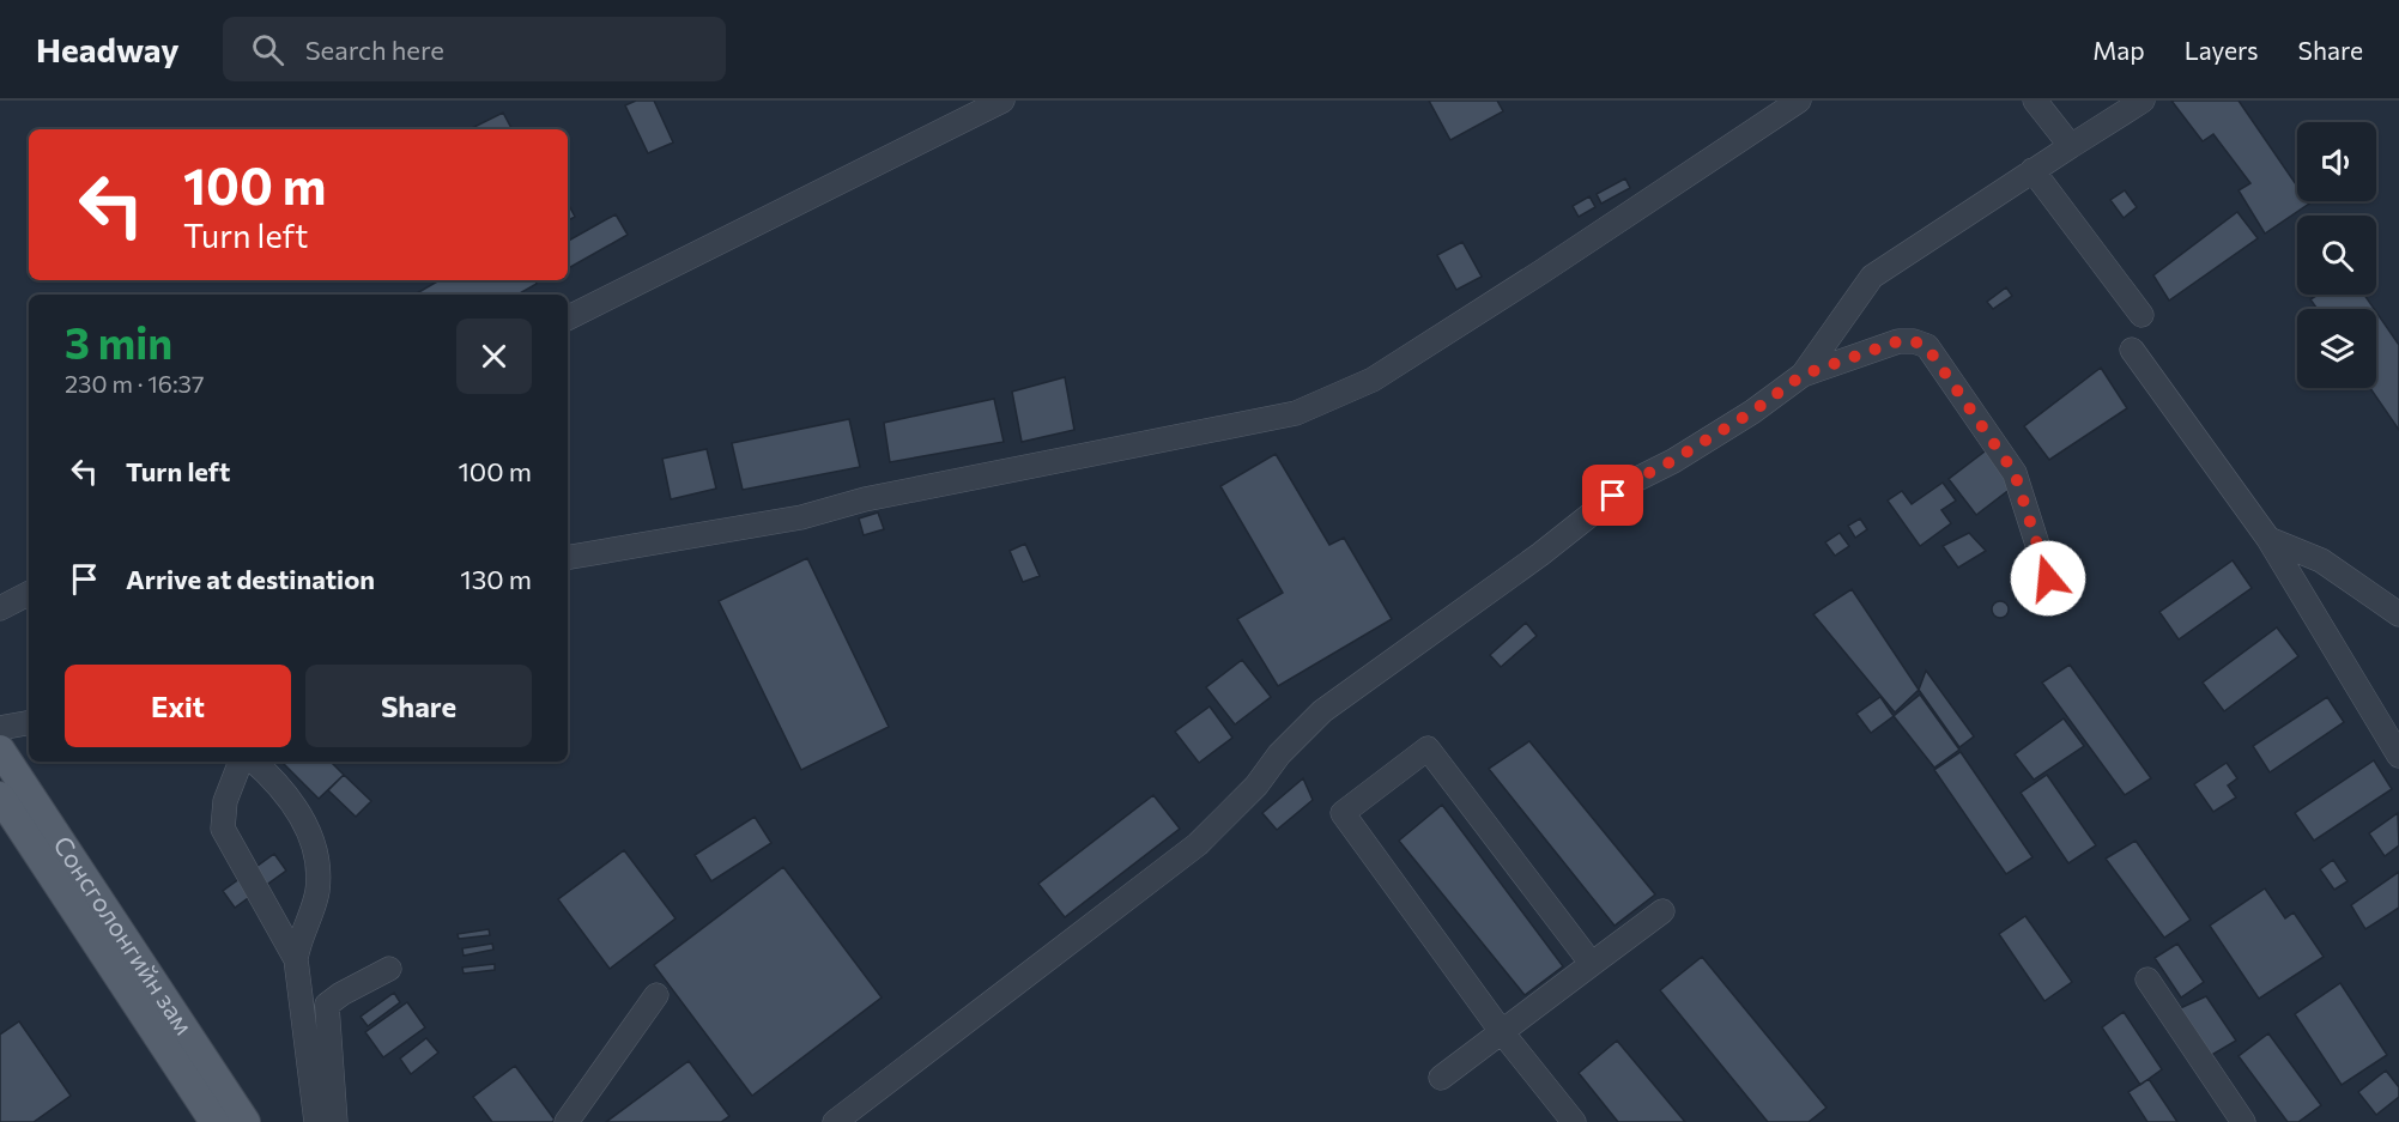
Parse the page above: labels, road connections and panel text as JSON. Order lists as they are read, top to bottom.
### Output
{
  "streets": {
    "main road": ["Сонсголонгийн зам"]
  },
  "page": {
    "header": "Headway",
    "search": "Search here",
    "nav": ["Map", "Layers", "Share"],
    "turn": ["100 m", "Turn left"],
    "heading": ["3 min", "230 m · 16:37"],
    "list": [
      {
        "name": "Turn left",
        "value": "100 m"
      },
      {
        "name": "Arrive at destination",
        "value": "130 m"
      }
    ],
    "buttons": ["Exit", "Share"]
  }
}
